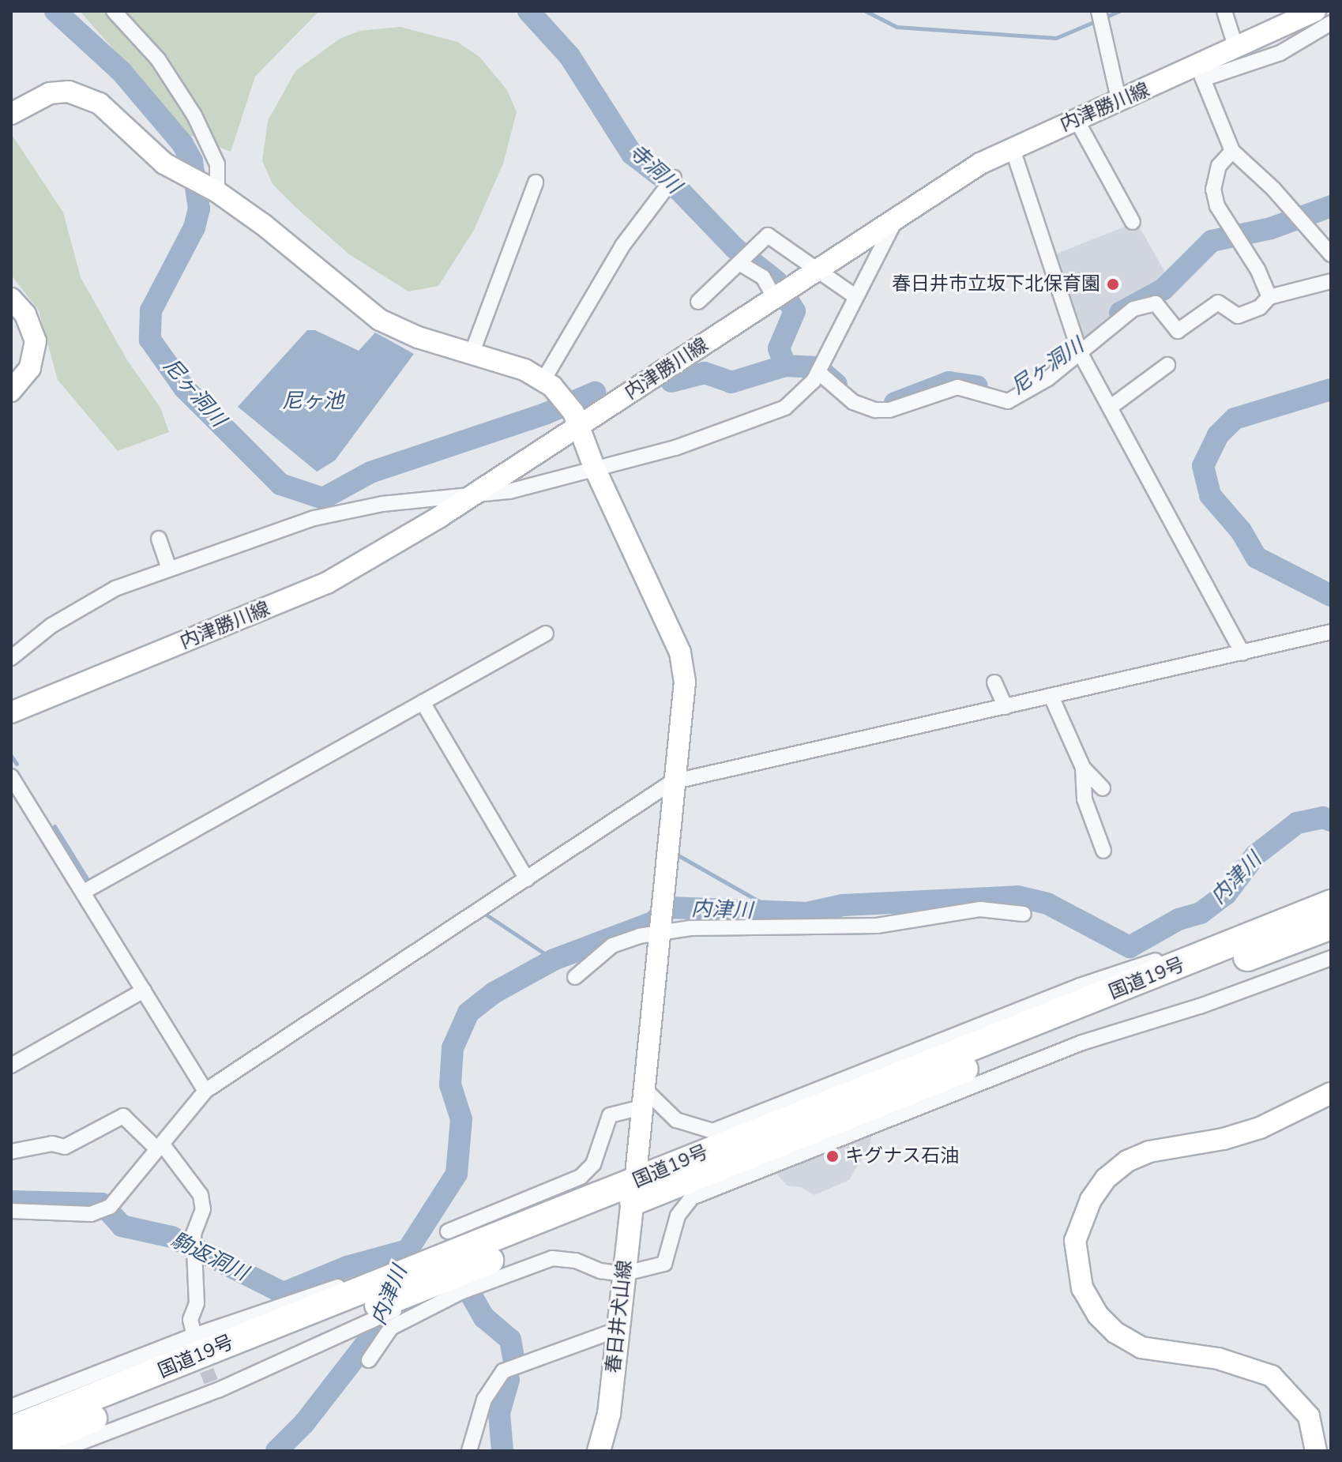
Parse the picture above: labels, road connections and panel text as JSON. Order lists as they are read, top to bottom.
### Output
{
  "streets": {
    "highway": ["国道19号"],
    "main road": ["春日井犬山線"],
    "street": ["内津勝川線"]
  },
  "crossings": [
    ["国道19号", "春日井犬山線"]
  ],
  "water": [
    "寺洞川",
    "尼ヶ洞川",
    "尼ヶ池",
    "内津川",
    "駒返洞川"
  ],
  "places": ["春日井市立坂下北保育園", "キグナス石油"]
}
